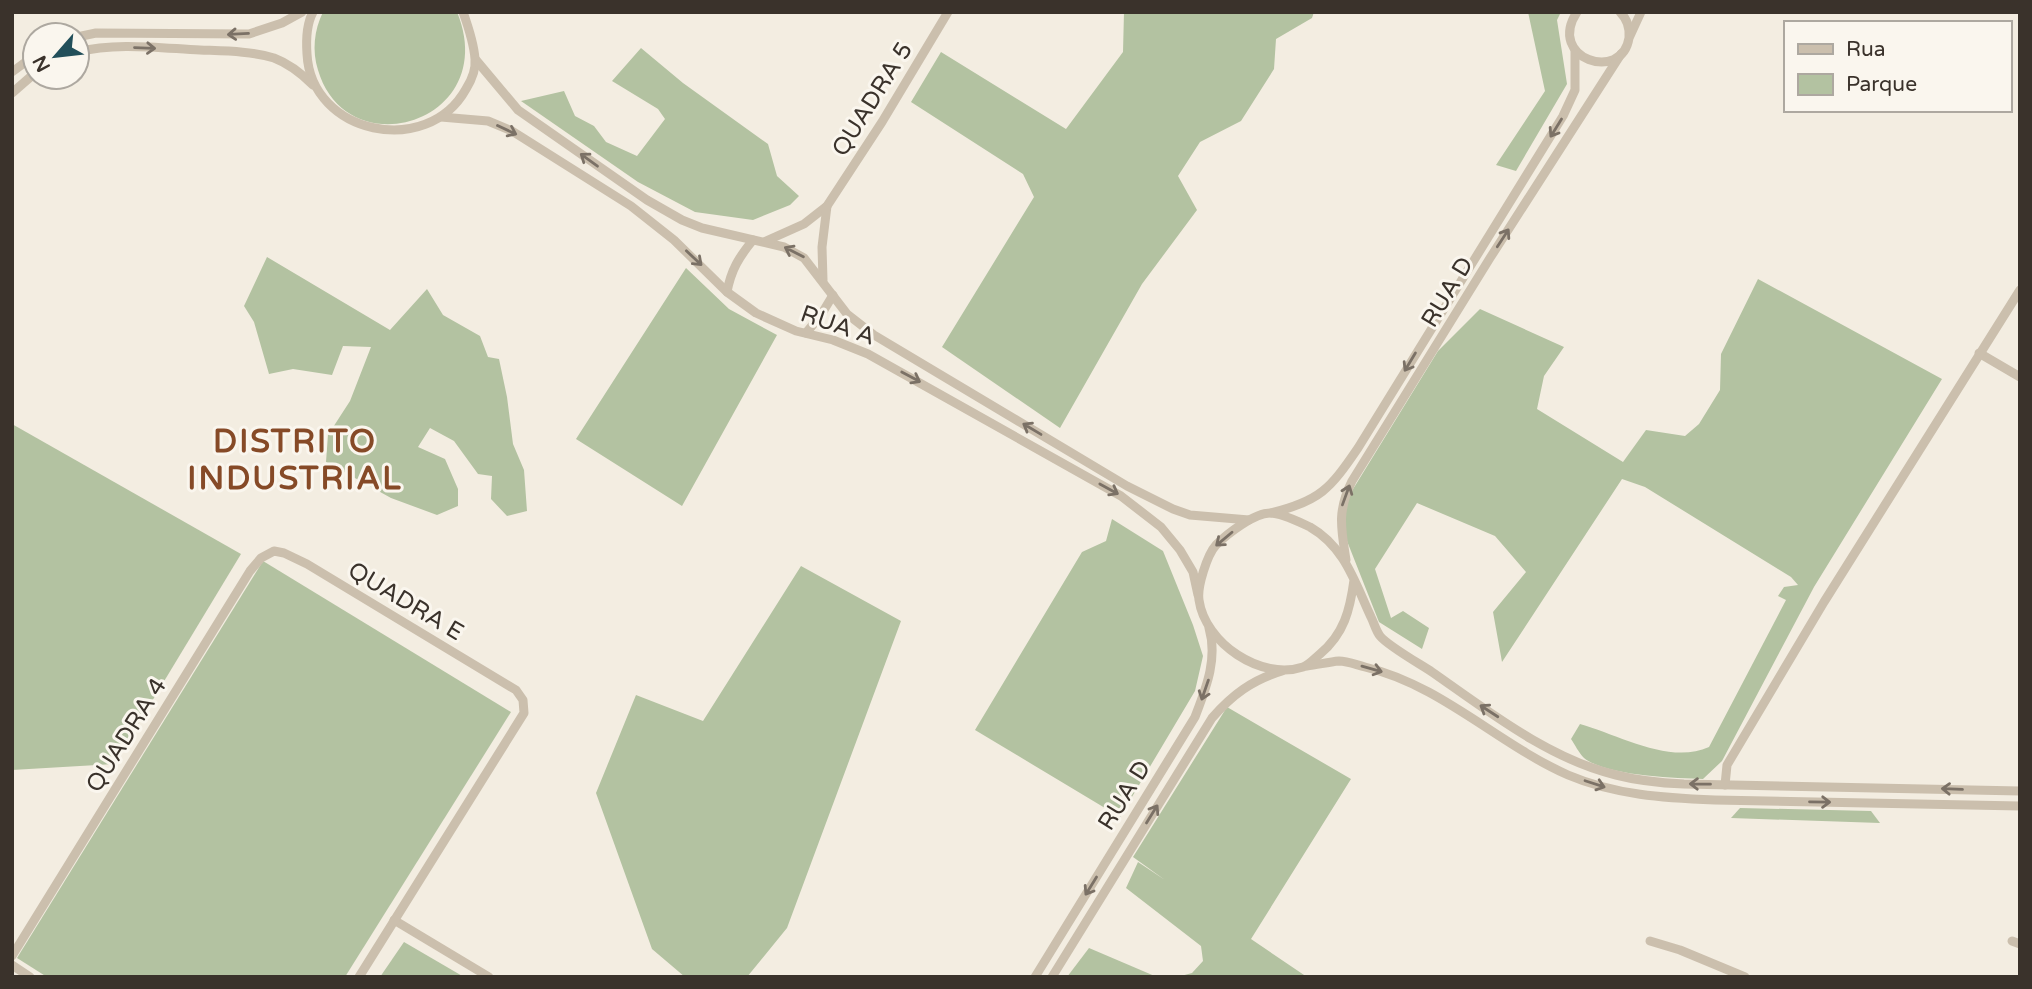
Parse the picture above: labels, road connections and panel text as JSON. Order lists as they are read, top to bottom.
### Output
{
  "streets": {
    "street": [
      "QUADRA 5",
      "RUA D",
      "RUA A",
      "QUADRA E",
      "QUADRA 4"
    ]
  },
  "crossings": [
    ["QUADRA 5", "RUA A"],
    ["RUA D", "RUA A"],
    ["QUADRA E", "QUADRA 4"]
  ],
  "districts": ["DISTRITO INDUSTRIAL"],
  "legend": ["Rua", "Parque"],
  "north": "bottom left"
}
